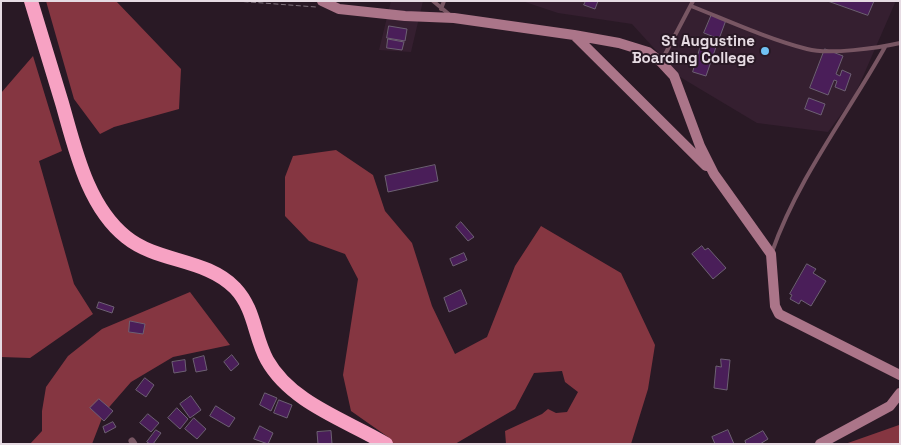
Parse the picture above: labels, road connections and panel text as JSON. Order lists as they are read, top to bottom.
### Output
{
  "places": ["St Augustine Boarding College"]
}
